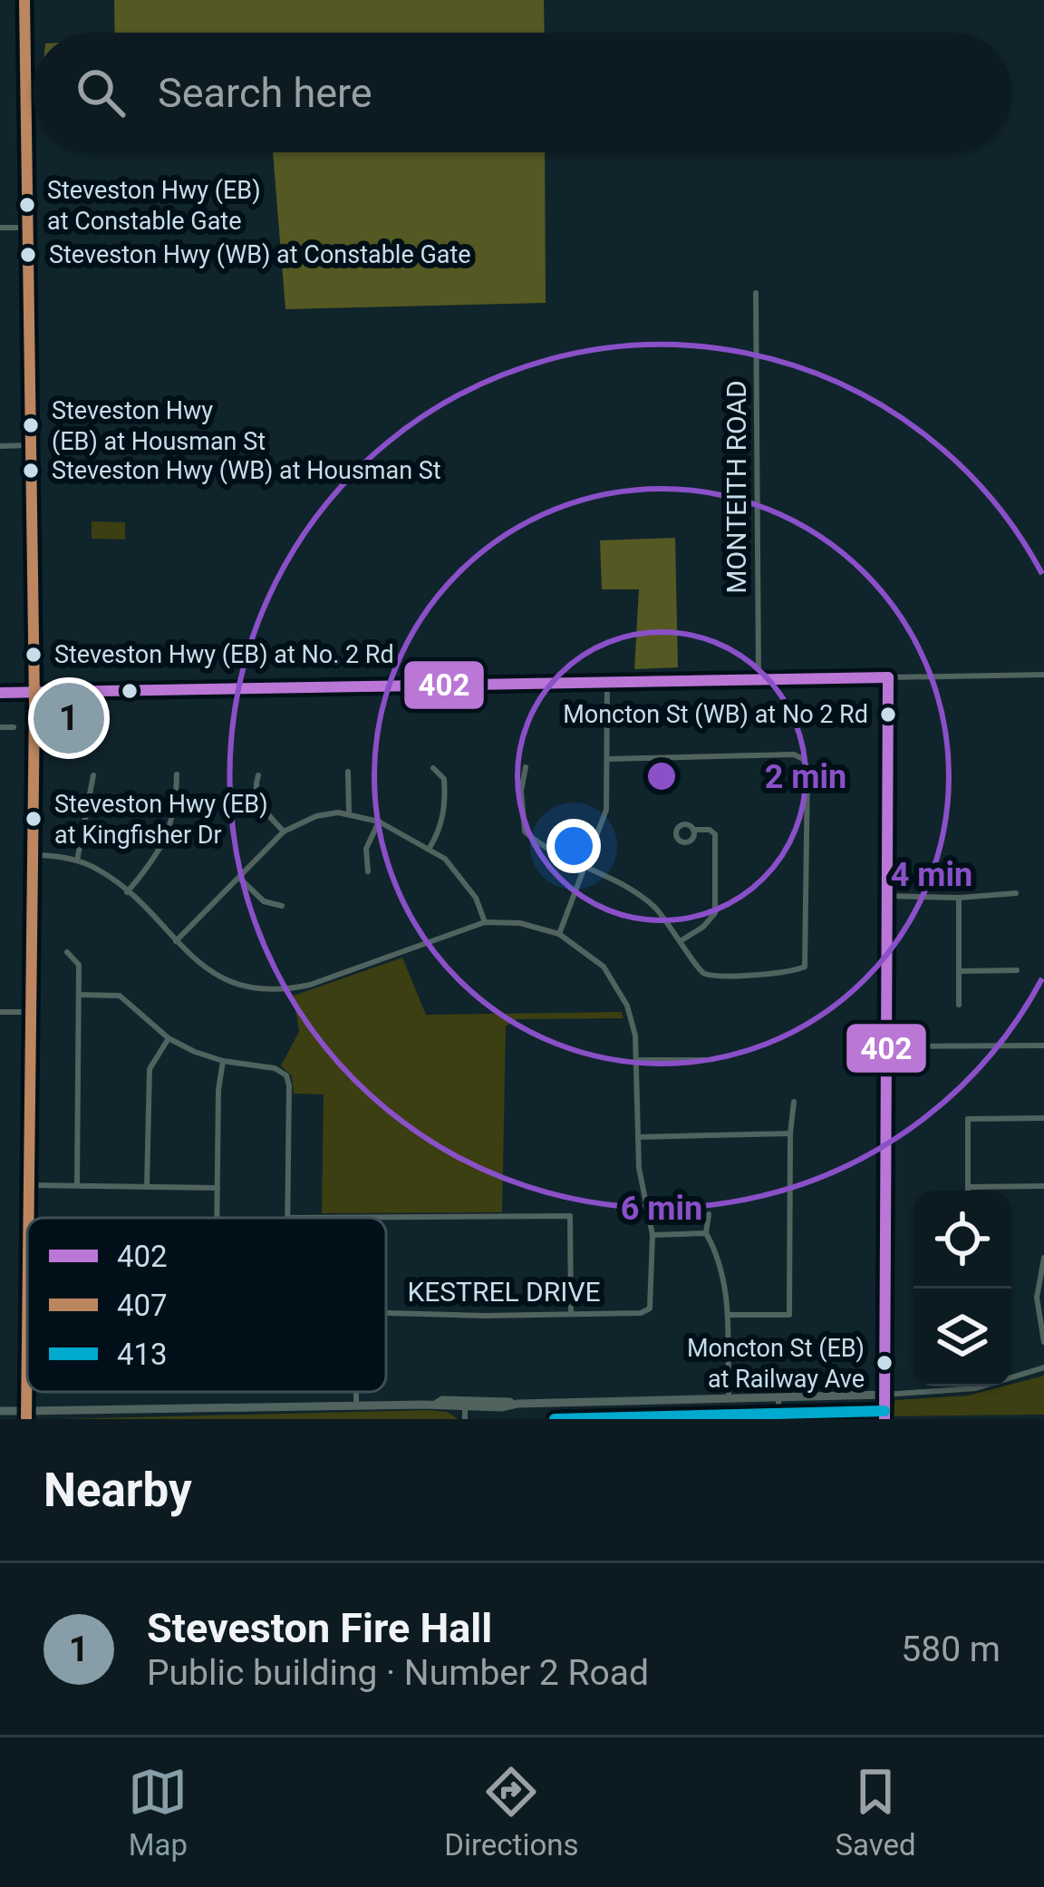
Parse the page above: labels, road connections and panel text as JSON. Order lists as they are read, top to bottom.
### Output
{
  "streets": {
    "street": ["MONTEITH ROAD", "KESTREL DRIVE"]
  },
  "places": [
    "Steveston Hwy (EB) at Constable Gate",
    "Steveston Hwy (WB) at Constable Gate",
    "Steveston Hwy (EB) at Housman St",
    "Steveston Hwy (WB) at Housman St",
    "Steveston Hwy (EB) at No. 2 Rd",
    "Moncton St (WB) at No 2 Rd",
    "Steveston Hwy (EB) at Kingfisher Dr",
    "Moncton St (EB) at Railway Ave"
  ],
  "lines": ["transit line 407", "transit line 402", "transit line 413"],
  "legend": ["402", "407", "413"],
  "page": {
    "search": "Search here",
    "pins": "1",
    "heading": "Nearby",
    "list": [
      {
        "mark": "1",
        "name": "Steveston Fire Hall",
        "note": "Public building · Number 2 Road",
        "value": "580 m"
      }
    ],
    "nav": ["Map", "Directions", "Saved"]
  },
  "rings": ["2 min", "4 min", "6 min"]
}
